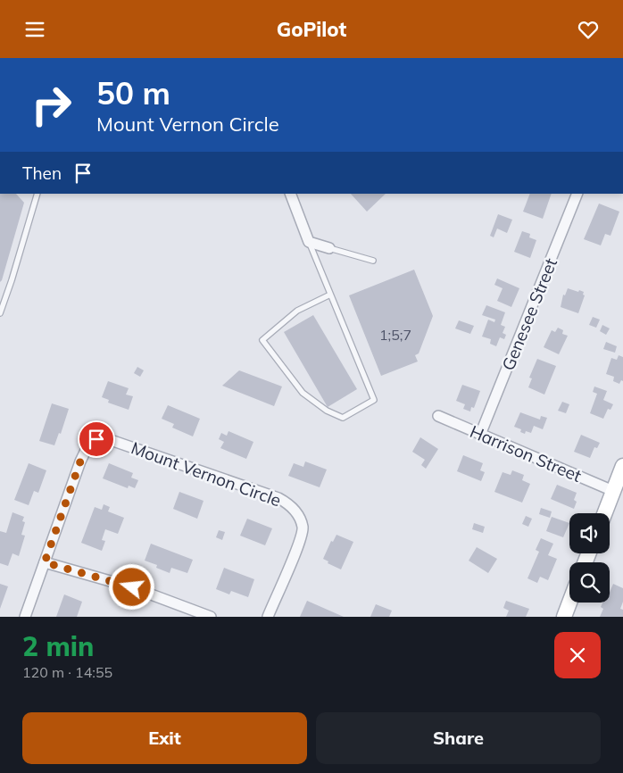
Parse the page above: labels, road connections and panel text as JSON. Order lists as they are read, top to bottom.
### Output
{
  "streets": {
    "street": ["Genesee Street", "Harrison Street", "Mount Vernon Circle"]
  },
  "crossings": [
    ["Genesee Street", "Harrison Street"]
  ],
  "house_numbers": ["1;5;7"],
  "page": {
    "header": "GoPilot",
    "turn": ["50 m", "Mount Vernon Circle"],
    "then": "Then",
    "heading": ["2 min", "120 m · 14:55"],
    "buttons": ["Exit", "Share"]
  }
}
